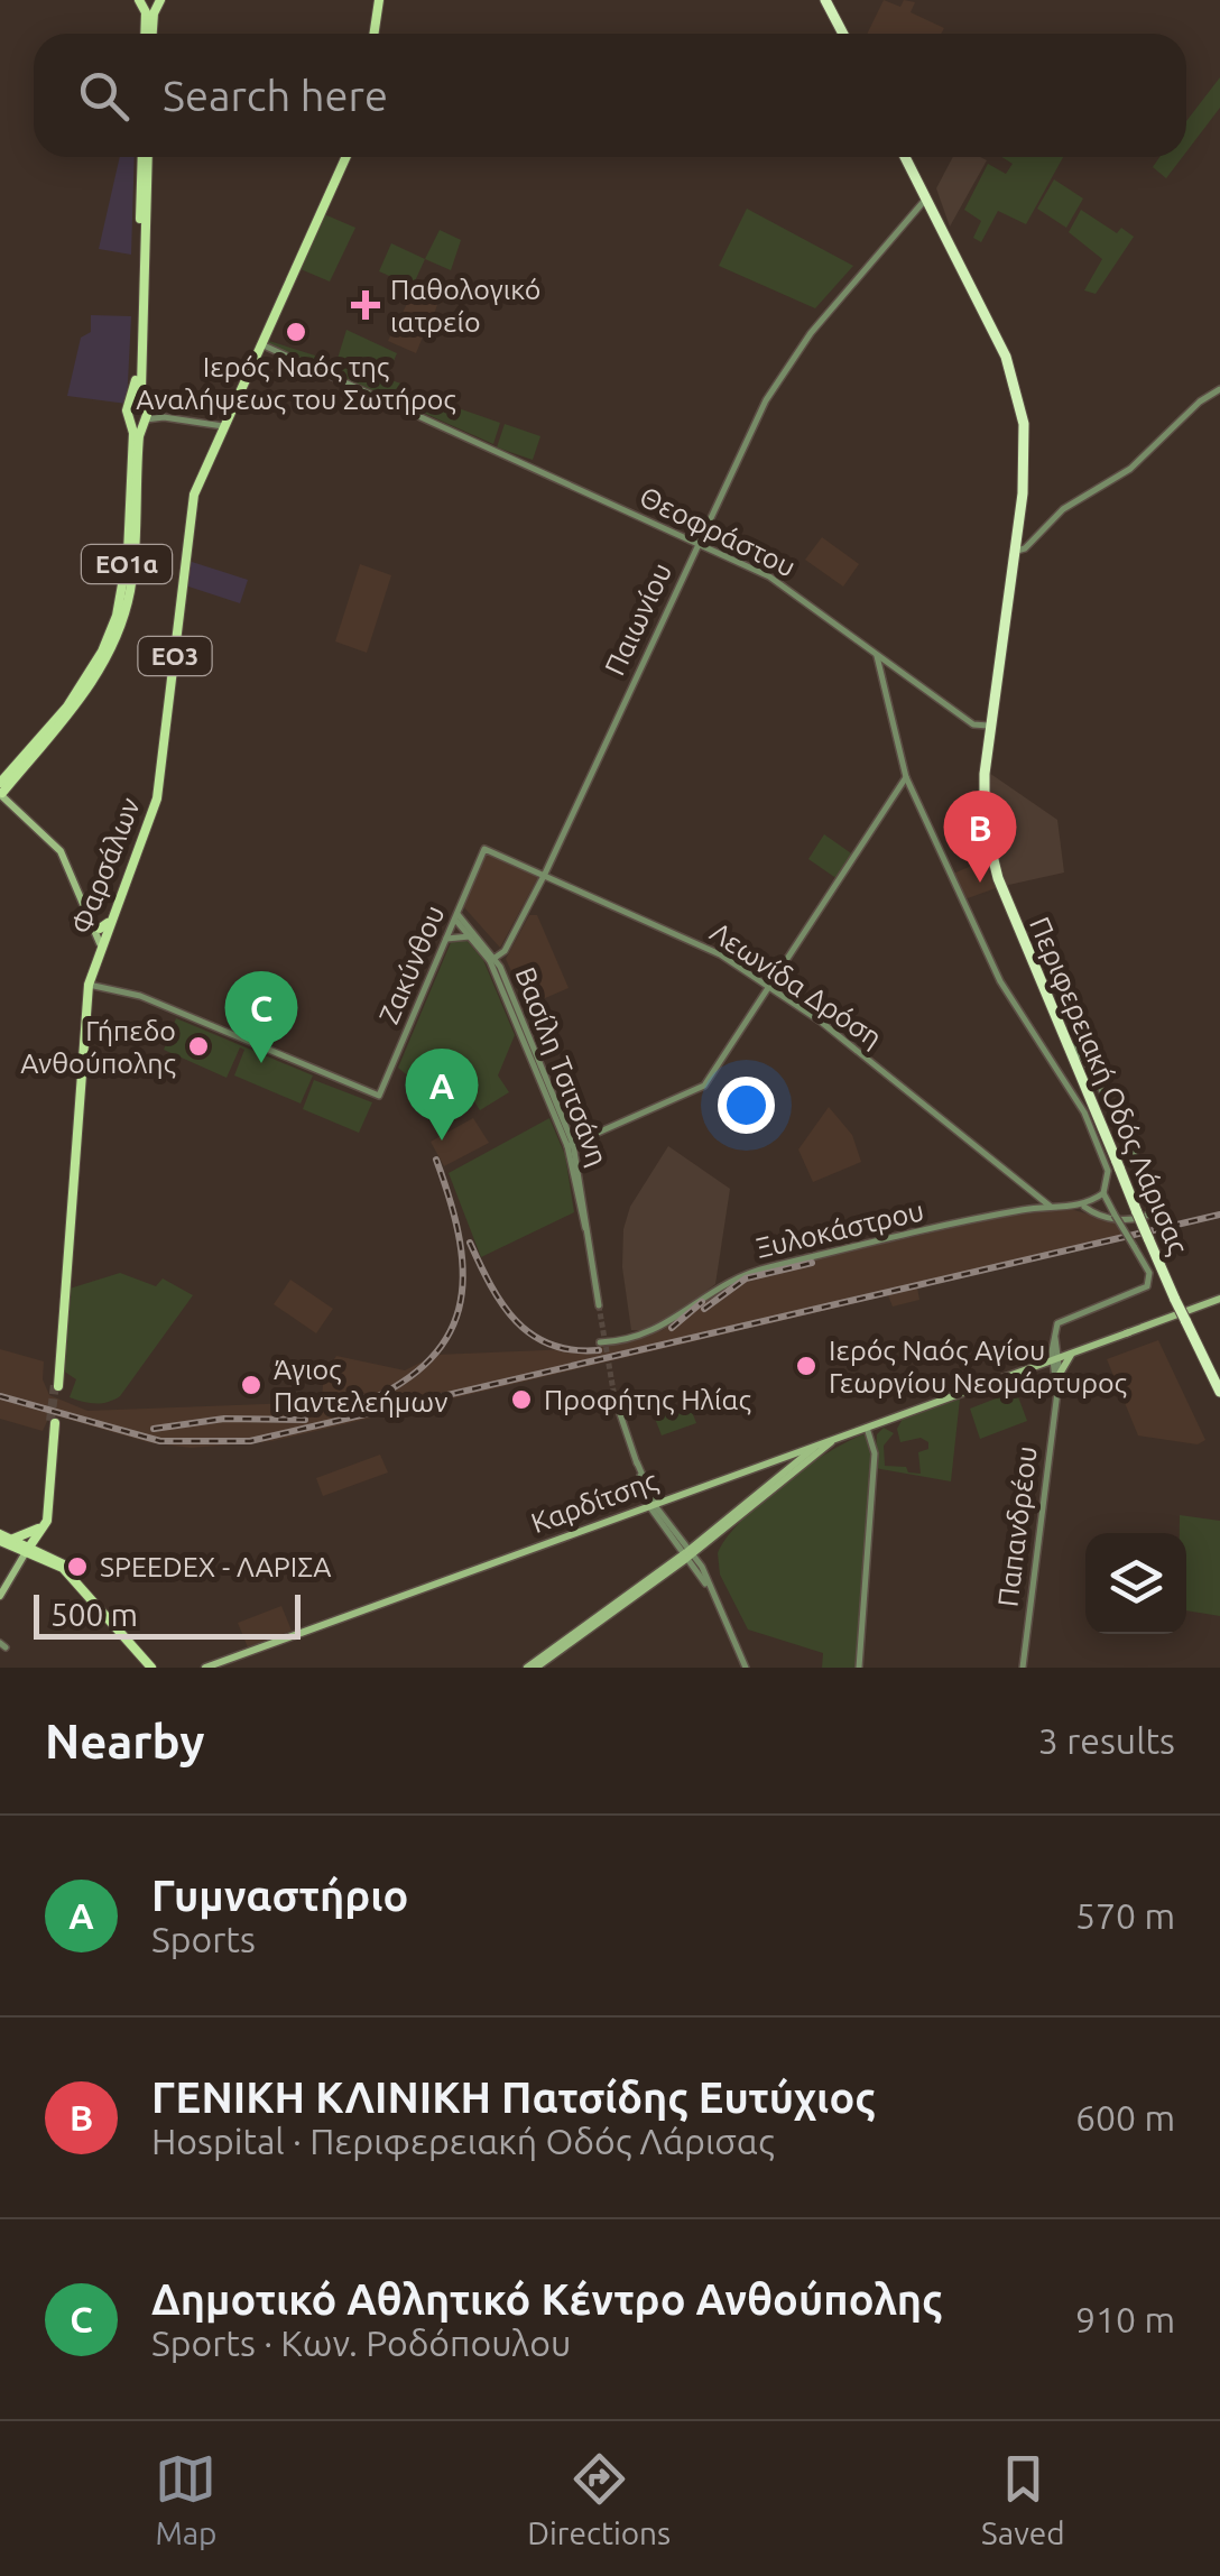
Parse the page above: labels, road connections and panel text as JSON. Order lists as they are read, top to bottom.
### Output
{
  "streets": {
    "highway": ["Περιφερειακή Οδός Λάρισας"],
    "main road": [
      "ΕΟ1α",
      "ΕΟ3",
      "Φαρσάλων",
      "Καρδίτσης"
    ],
    "street": [
      "Θεοφράστου",
      "Παιωνίου",
      "Ζακύνθου",
      "Λεωνίδα Δρόση",
      "Βασίλη Τσιτσάνη",
      "Ξυλοκάστρου",
      "Παπανδρέου"
    ]
  },
  "crossings": [
    ["Θεοφράστου", "Παιωνίου"],
    ["Θεοφράστου", "Φαρσάλων"],
    ["Θεοφράστου", "Περιφερειακή Οδός Λάρισας"],
    ["Παιωνίου", "Λεωνίδα Δρόση"],
    ["Παιωνίου", "Βασίλη Τσιτσάνη"],
    ["Παιωνίου", "Περιφερειακή Οδός Λάρισας"],
    ["Φαρσάλων", "Ζακύνθου"],
    ["Ζακύνθου", "Λεωνίδα Δρόση"],
    ["Ζακύνθου", "Βασίλη Τσιτσάνη"],
    ["Λεωνίδα Δρόση", "Ξυλοκάστρου"],
    ["Καρδίτσης", "Παπανδρέου"]
  ],
  "places": {
    "health": ["Παθολογικό ιατρείο"],
    "other": [
      "Ιερός Ναός της Αναλήψεως του Σωτήρος",
      "Γήπεδο Ανθούπολης",
      "Ιερός Ναός Αγίου Γεωργίου Νεομάρτυρος",
      "Άγιος Παντελεήμων",
      "Προφήτης Ηλίας",
      "SPEEDEX - ΛΑΡΙΣΑ"
    ]
  },
  "scale_bar": "500 m",
  "page": {
    "search": "Search here",
    "pins": ["B", "C", "A"],
    "scale": "500 m",
    "heading": ["Nearby", "3 results"],
    "list": [
      {
        "mark": "A",
        "name": "Γυμναστήριο",
        "note": "Sports",
        "value": "570 m"
      },
      {
        "mark": "B",
        "name": "ΓΕΝΙΚΗ ΚΛΙΝΙΚΗ Πατσίδης Ευτύχιος",
        "note": "Hospital · Περιφερειακή Οδός Λάρισας",
        "value": "600 m"
      },
      {
        "mark": "C",
        "name": "Δημοτικό Αθλητικό Κέντρο Ανθούπολης",
        "note": "Sports · Κων. Ροδόπουλου",
        "value": "910 m"
      }
    ],
    "nav": ["Map", "Directions", "Saved"]
  }
}
